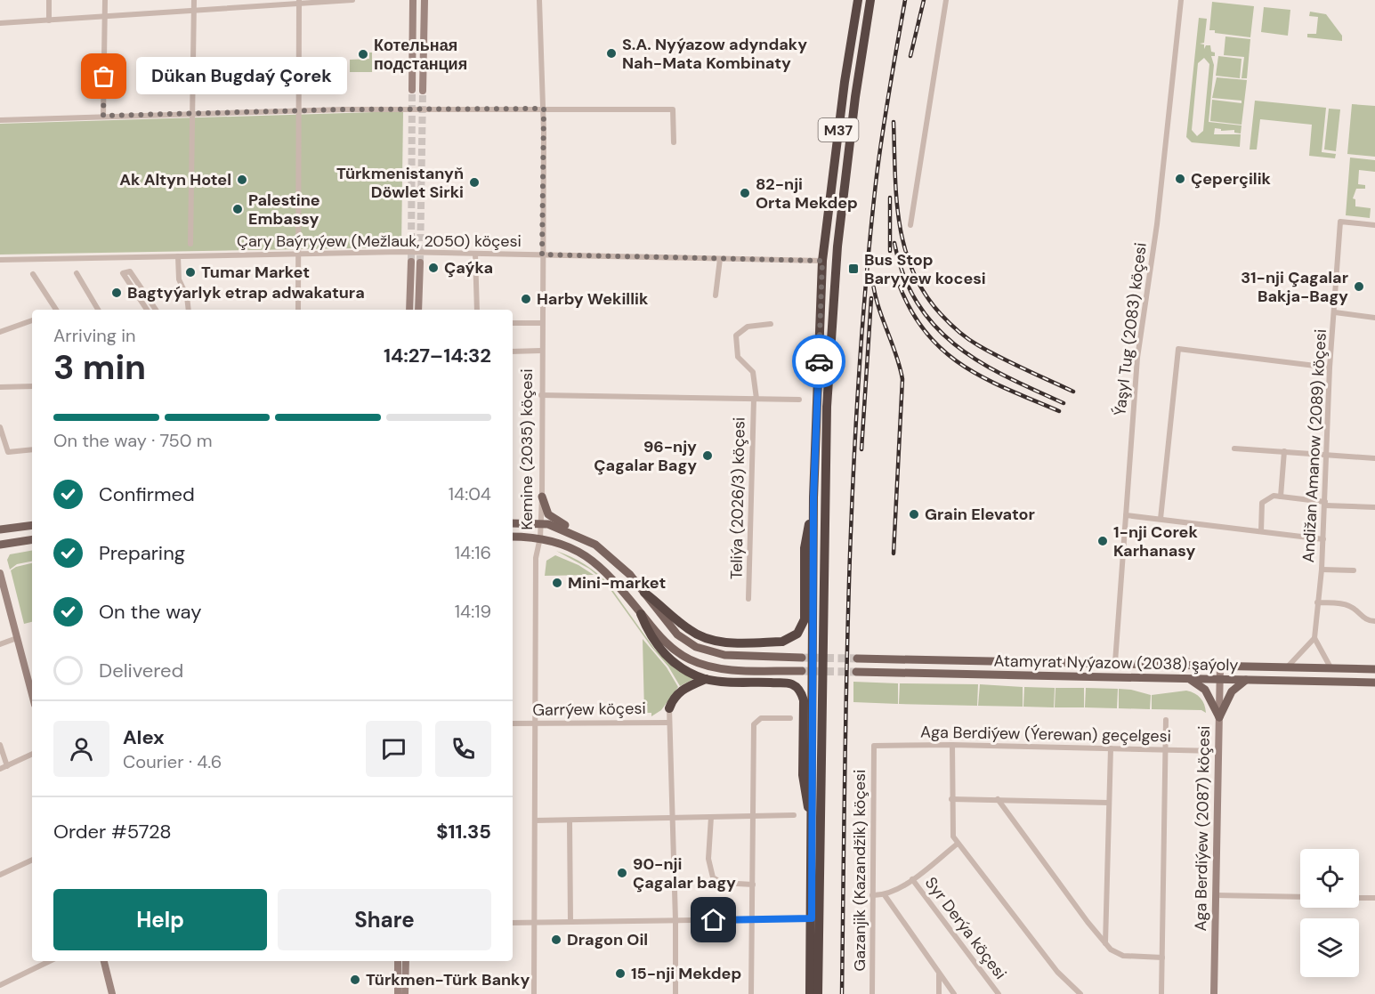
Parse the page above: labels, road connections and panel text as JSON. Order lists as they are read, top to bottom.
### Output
{
  "streets": {
    "highway": ["M37"],
    "main road": ["Atamyrat Nyýazow (2038) şaýoly"],
    "street": [
      "Çary Baýryýew (Mežlauk, 2050) köçesi",
      "Ýaşyl Tug (2083) köçesi",
      "Andižan Amanow (2089) köçesi",
      "Kemine (2035) köçesi",
      "Teliýa (2026/3) köçesi",
      "Garrýew köçesi",
      "Aga Berdiýew (Ýerewan) geçelgesi",
      "Aga Berdiýew (2087) köçesi",
      "Gazanjik (Kazandžik) köçesi",
      "Syr Derýa köçesi"
    ]
  },
  "crossings": [
    ["M37", "Çary Baýryýew (Mežlauk, 2050) köçesi"],
    ["Çary Baýryýew (Mežlauk, 2050) köçesi", "Kemine (2035) köçesi"],
    ["Ýaşyl Tug (2083) köçesi", "Atamyrat Nyýazow (2038) şaýoly"],
    ["Kemine (2035) köçesi", "Garrýew köçesi"],
    ["Atamyrat Nyýazow (2038) şaýoly", "Aga Berdiýew (2087) köçesi"],
    ["Aga Berdiýew (Ýerewan) geçelgesi", "Aga Berdiýew (2087) köçesi"],
    ["Aga Berdiýew (Ýerewan) geçelgesi", "Gazanjik (Kazandžik) köçesi"]
  ],
  "places": {
    "other": [
      "S.A. Nyýazow adyndaky Nah-Mata Kombinaty",
      "Котельная подстанция",
      "Dükan Bugdaý Çorek",
      "Çeperçilik",
      "Ak Altyn Hotel",
      "Türkmenistanyň Döwlet Sirki",
      "82-nji Orta Mekdep",
      "Palestine Embassy",
      "Çaýka",
      "Tumar Market",
      "31-nji Çagalar Bakja-Bagy",
      "Bagtyýarlyk etrap adwakatura",
      "Harby Wekillik",
      "96-njy Çagalar Bagy",
      "Grain Elevator",
      "1-nji Corek Karhanasy",
      "Mini-market",
      "90-nji Çagalar bagy",
      "Dragon Oil",
      "15-nji Mekdep",
      "Türkmen-Türk Banky"
    ],
    "transit": ["Bus Stop Baryyew kocesi"]
  },
  "page": {
    "bubble": "Dükan Bugdaý Çorek",
    "heading": ["3 min", "Arriving in", "14:27–14:32"],
    "panel": [
      "Alex",
      "Courier · 4.6",
      "Order #5728",
      "$11.35"
    ],
    "bar": "On the way · 750 m",
    "list": [
      ["Confirmed", "14:04"],
      ["Preparing", "14:16"],
      ["On the way", "14:19"],
      "Delivered"
    ],
    "buttons": ["Help", "Share"]
  }
}
